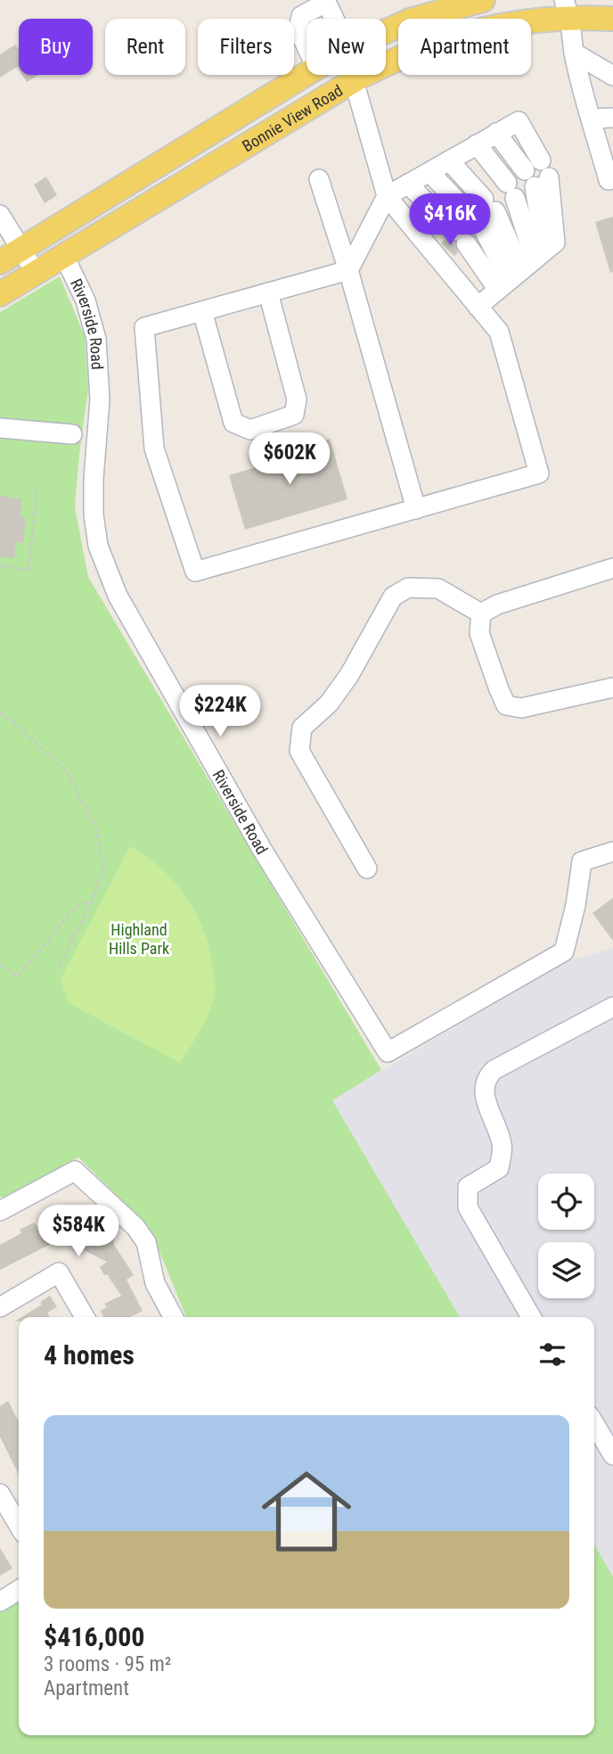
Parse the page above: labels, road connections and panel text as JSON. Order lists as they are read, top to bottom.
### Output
{
  "streets": {
    "main road": ["Bonnie View Road"],
    "street": ["Riverside Road"]
  },
  "crossings": [
    ["Bonnie View Road", "Riverside Road"]
  ],
  "parks": ["Highland Hills Park"],
  "page": {
    "chip": [
      "Buy",
      "Rent",
      "Filters",
      "New",
      "Apartment"
    ],
    "price": [
      "$416K",
      "$602K",
      "$224K",
      "$584K"
    ],
    "heading": "4 homes",
    "list": [
      {
        "name": "$416,000",
        "note": "3 rooms · 95 m² · Apartment"
      }
    ]
  }
}
